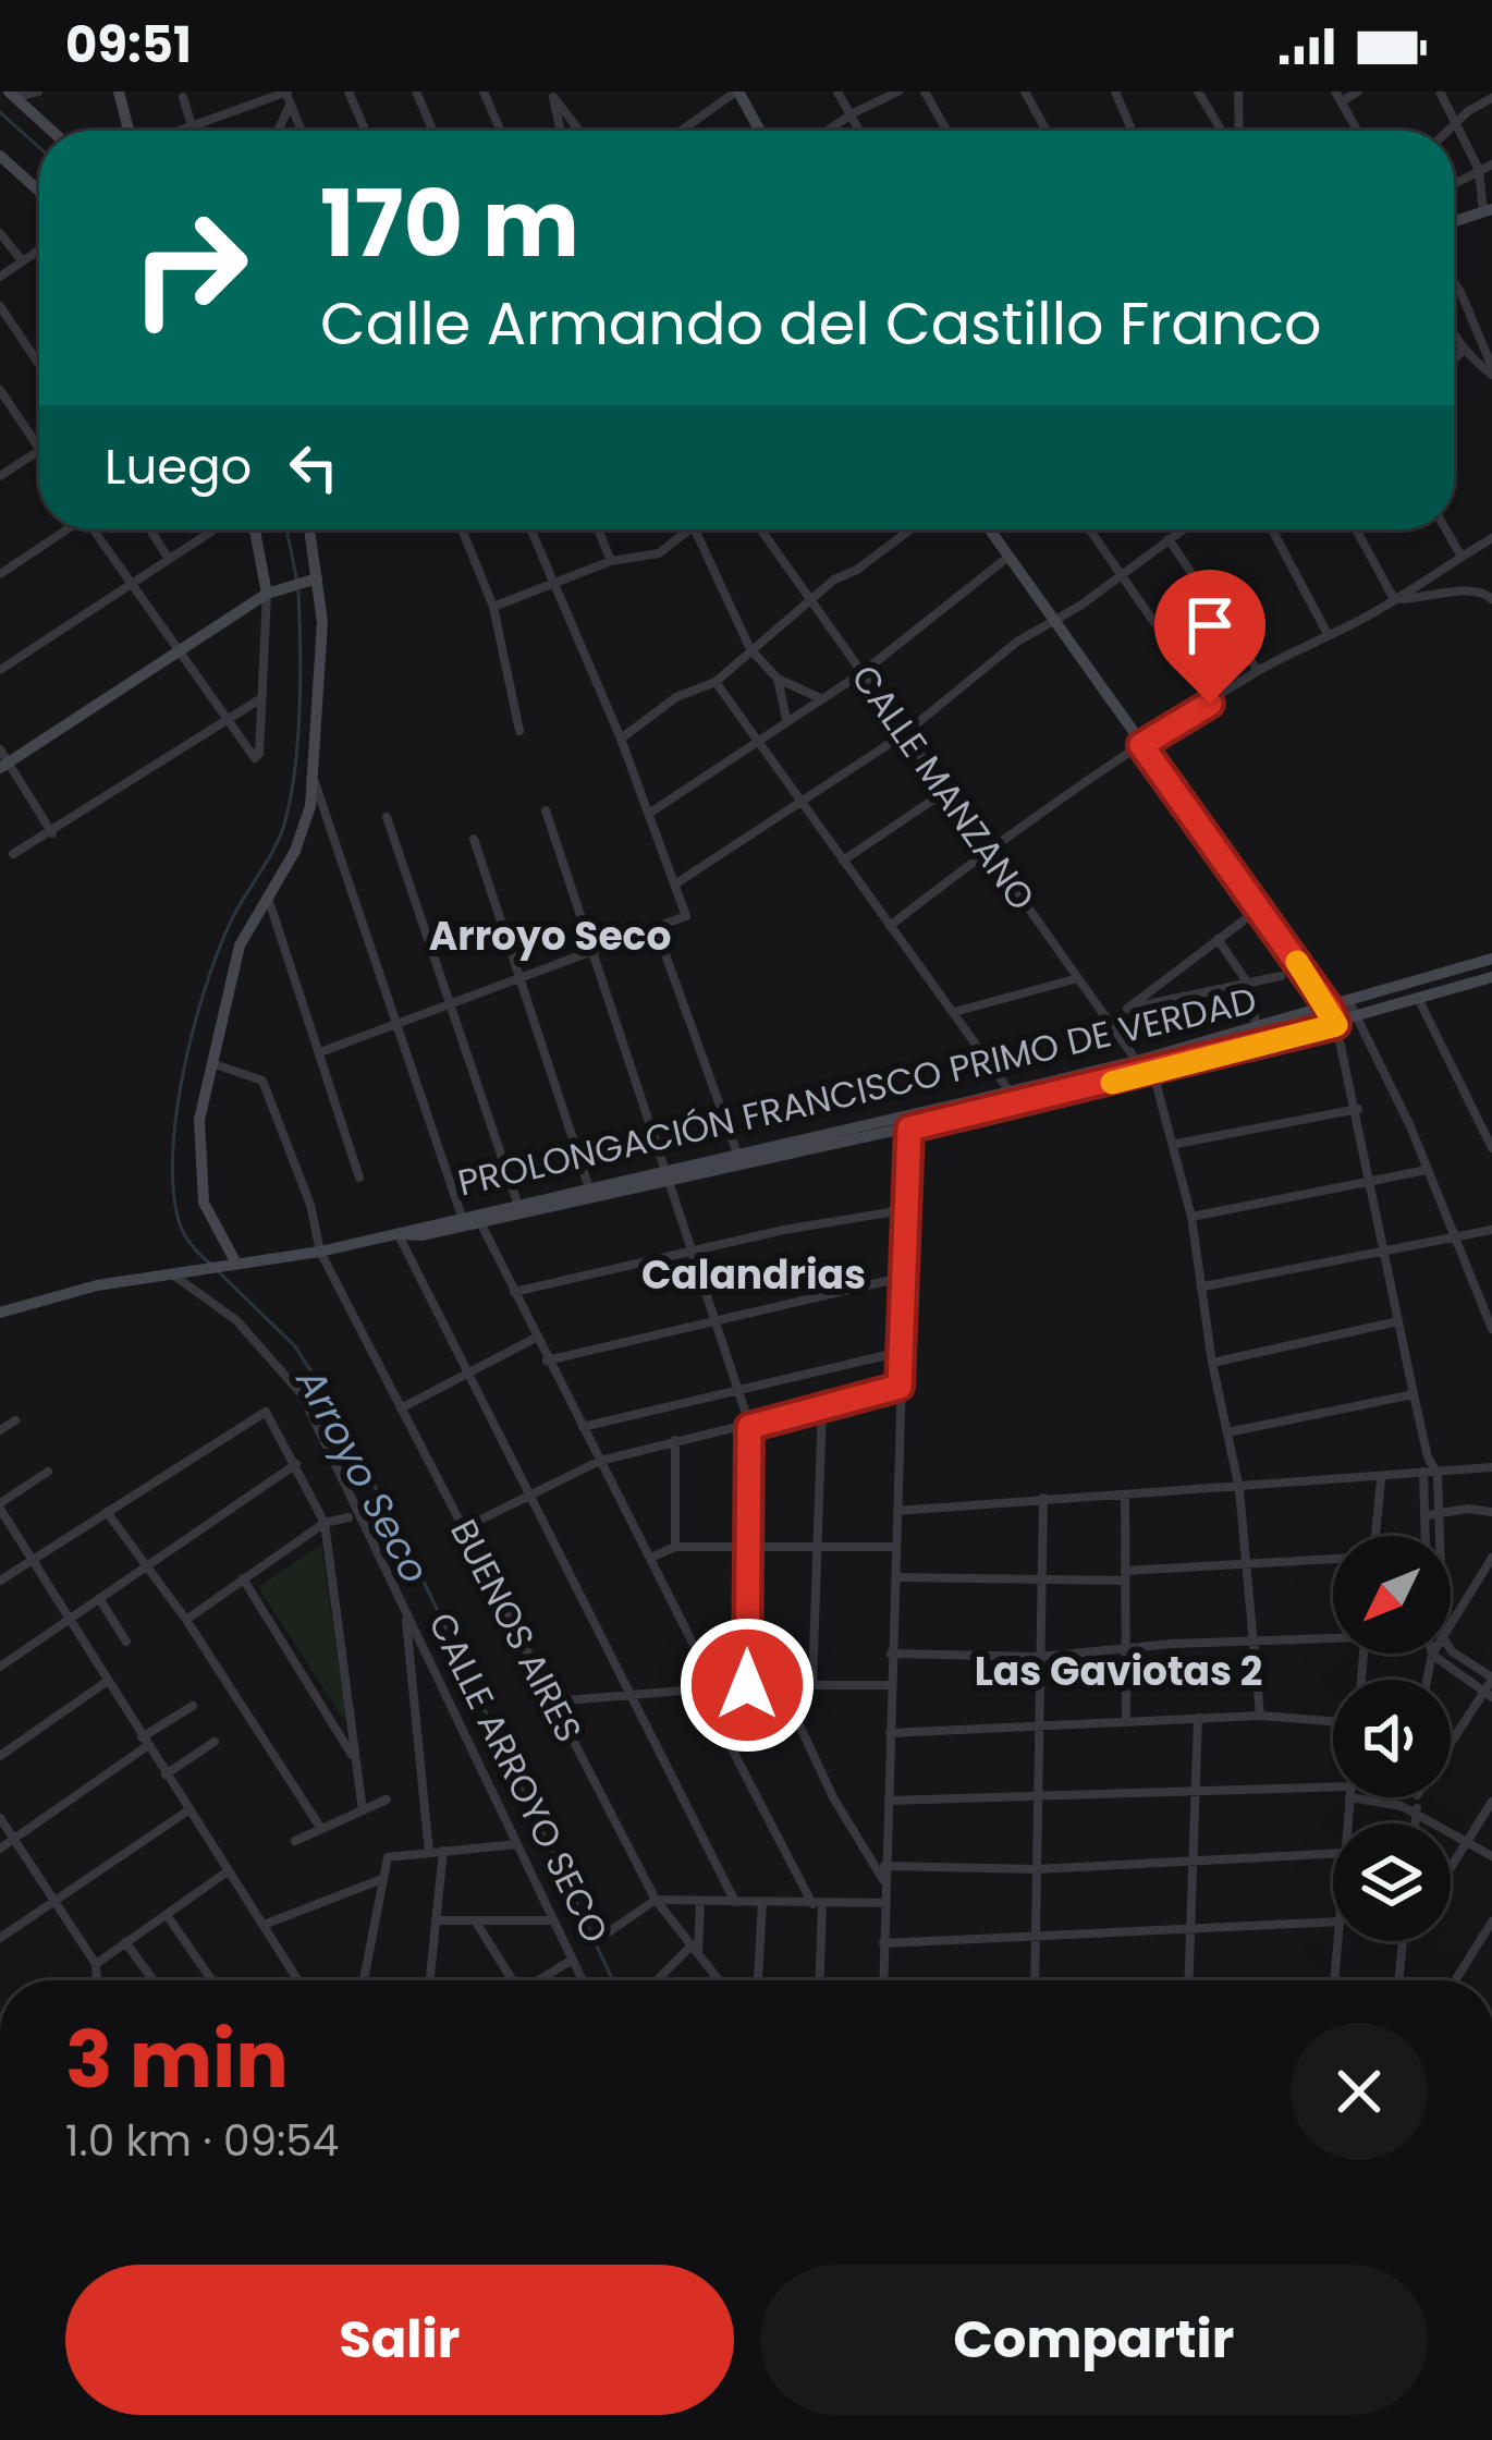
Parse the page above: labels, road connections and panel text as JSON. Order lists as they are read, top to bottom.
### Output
{
  "streets": {
    "main road": ["PROLONGACIÓN FRANCISCO PRIMO DE VERDAD"],
    "street": ["CALLE MANZANO", "BUENOS AIRES", "CALLE ARROYO SECO"]
  },
  "crossings": [
    ["CALLE MANZANO", "PROLONGACIÓN FRANCISCO PRIMO DE VERDAD"],
    ["PROLONGACIÓN FRANCISCO PRIMO DE VERDAD", "BUENOS AIRES"],
    ["PROLONGACIÓN FRANCISCO PRIMO DE VERDAD", "CALLE ARROYO SECO"]
  ],
  "districts": ["Arroyo Seco", "Calandrias", "Las Gaviotas 2"],
  "water": ["Arroyo Seco"],
  "north": "bottom left",
  "page": {
    "status": "09:51",
    "turn": ["170 m", "Calle Armando del Castillo Franco"],
    "then": "Luego",
    "heading": ["3 min", "1.0 km · 09:54"],
    "buttons": ["Salir", "Compartir"]
  }
}
